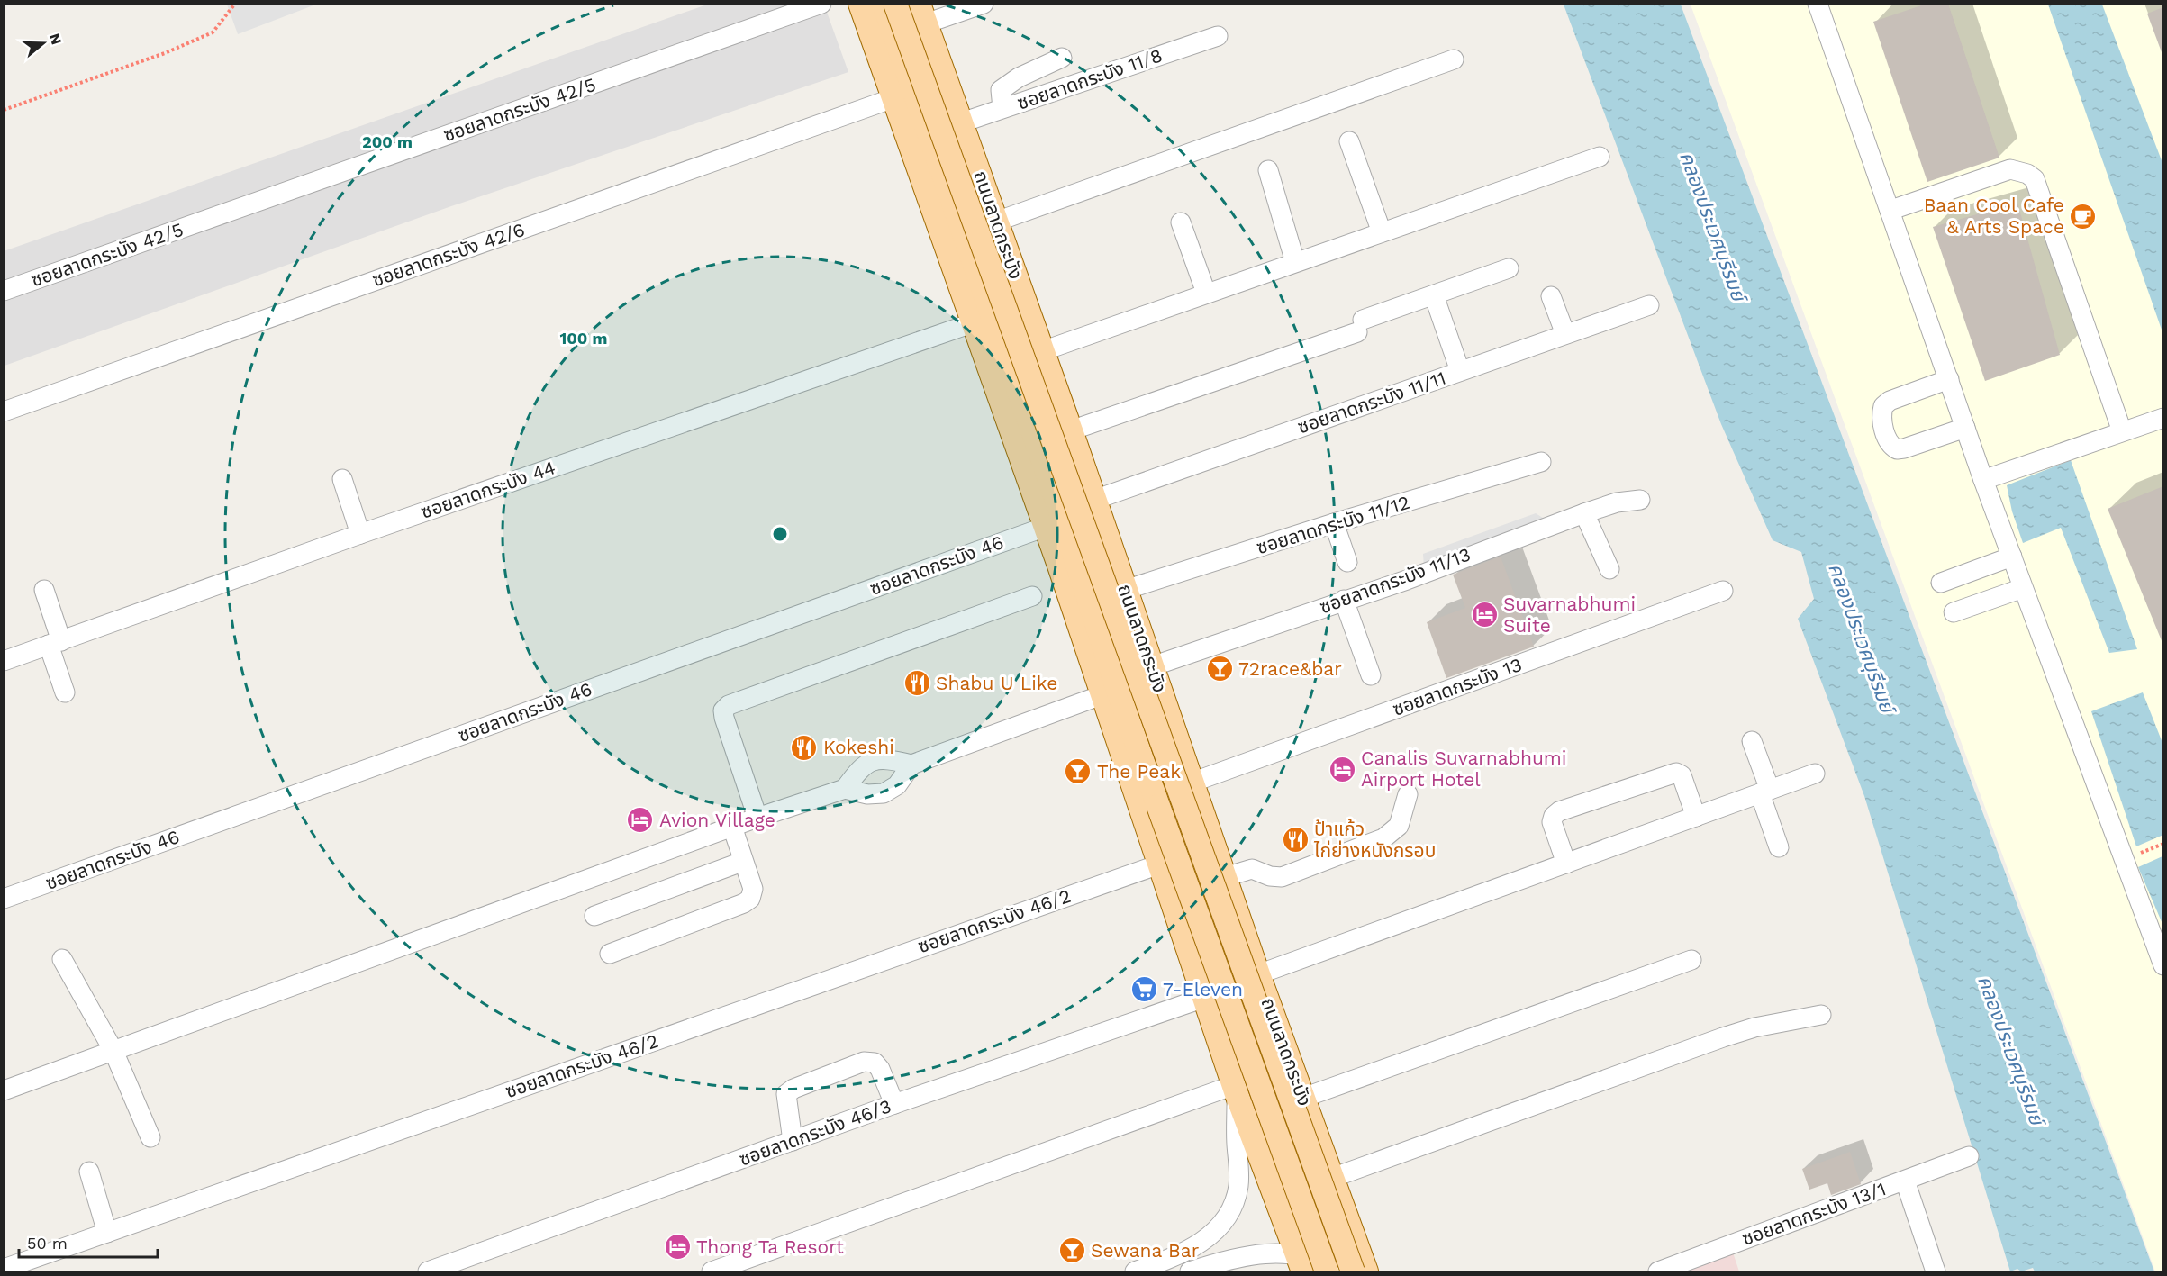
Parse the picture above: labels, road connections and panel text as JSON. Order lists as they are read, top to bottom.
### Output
{
  "streets": {
    "main road": ["ถนนลาดกระบัง"],
    "street": [
      "ซอยลาดกระบัง 11/8",
      "ซอยลาดกระบัง 42/5",
      "ซอยลาดกระบัง 42/6",
      "ซอยลาดกระบัง 11/11",
      "ซอยลาดกระบัง 44",
      "ซอยลาดกระบัง 11/12",
      "ซอยลาดกระบัง 46",
      "ซอยลาดกระบัง 11/13",
      "ซอยลาดกระบัง 13",
      "ซอยลาดกระบัง 46/2",
      "ซอยลาดกระบัง 46/3",
      "ซอยลาดกระบัง 13/1"
    ]
  },
  "crossings": [
    ["ซอยลาดกระบัง 11/8", "ถนนลาดกระบัง"],
    ["ถนนลาดกระบัง", "ซอยลาดกระบัง 11/11"],
    ["ถนนลาดกระบัง", "ซอยลาดกระบัง 11/12"],
    ["ถนนลาดกระบัง", "ซอยลาดกระบัง 11/13"],
    ["ถนนลาดกระบัง", "ซอยลาดกระบัง 13"]
  ],
  "water": ["คลองประเวศบุรีรมย์"],
  "places": {
    "cafe": ["Baan Cool Cafe & Arts Space"],
    "hotel": [
      "Suvarnabhumi Suite",
      "Canalis Suvarnabhumi Airport Hotel",
      "Avion Village",
      "Thong Ta Resort"
    ],
    "bar": ["72race&bar", "The Peak", "Sewana Bar"],
    "restaurant": ["Shabu U Like", "Kokeshi", "ป้าแก้ว ไก่ย่างหนังกรอบ"],
    "supermarket": ["7-Eleven"]
  },
  "scale_bar": "50 m",
  "north": "right",
  "rings": ["200 m", "100 m"]
}
